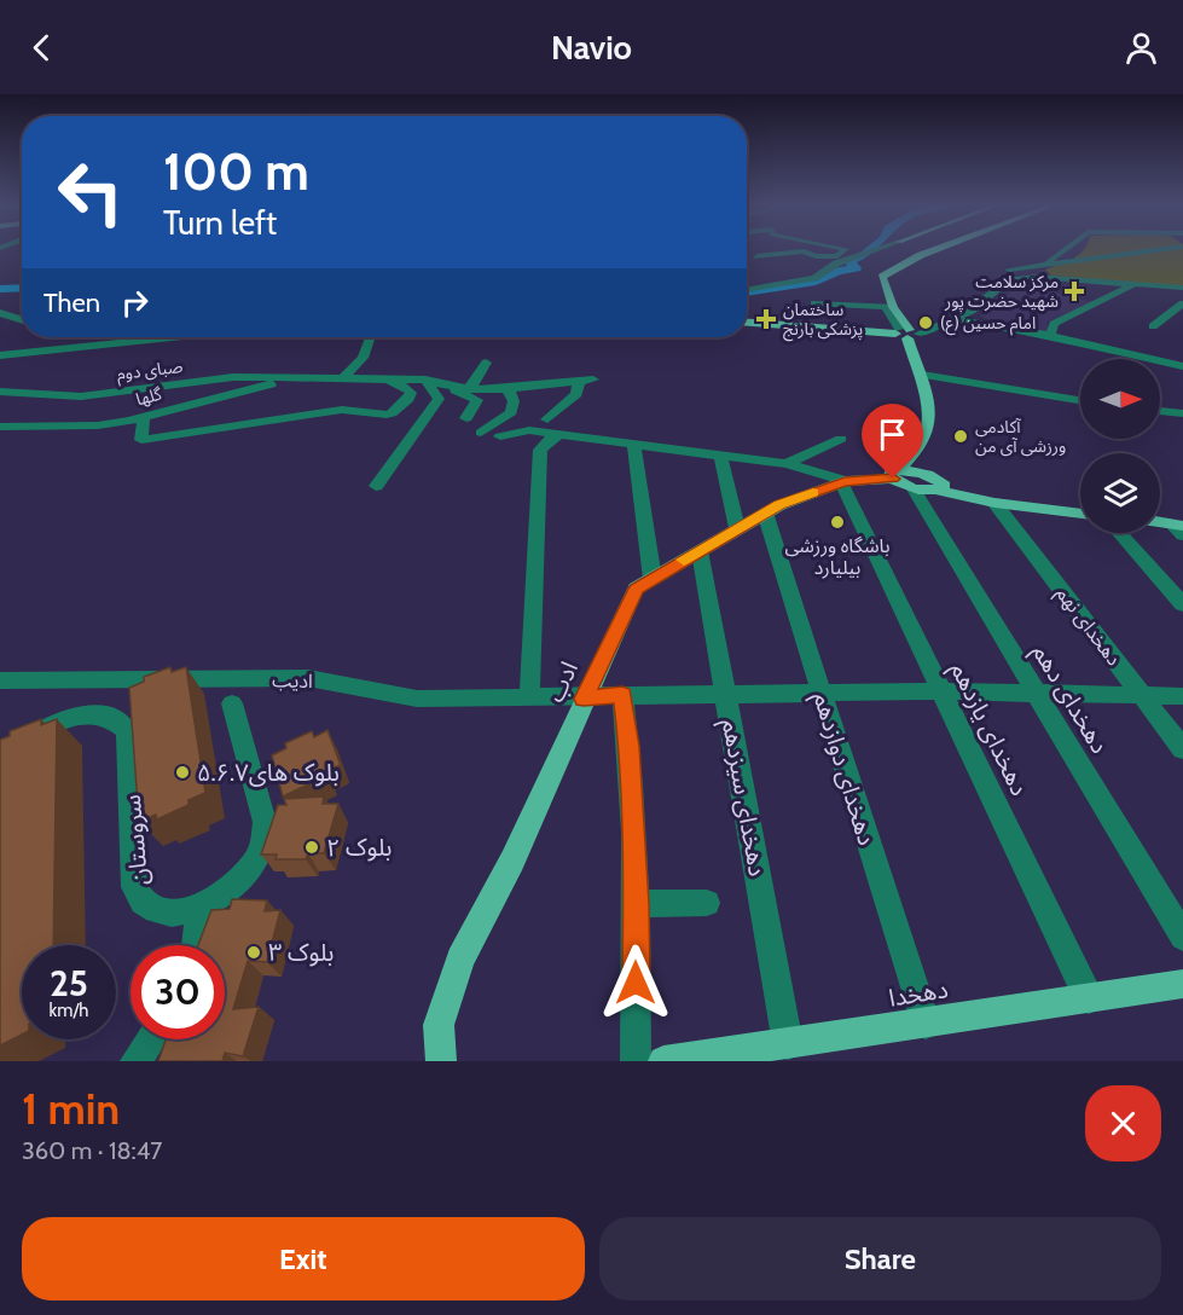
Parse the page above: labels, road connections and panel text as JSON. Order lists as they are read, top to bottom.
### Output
{
  "streets": {
    "main road": ["ادب", "دهخدا"],
    "street": [
      "صبای دوم",
      "گلها",
      "دهخدای نهم",
      "ادیب",
      "دهخدای دهم",
      "دهخدای یازدهم",
      "دهخدای دوازدهم",
      "دهخدای سیزدهم",
      "سروستان"
    ]
  },
  "crossings": [
    ["صبای دوم", "گلها"],
    ["دهخدای نهم", "ادیب"],
    ["دهخدای نهم", "ادب"],
    ["ادیب", "ادب"],
    ["ادیب", "دهخدای دهم"],
    ["ادیب", "دهخدای یازدهم"],
    ["ادیب", "دهخدای دوازدهم"],
    ["ادیب", "دهخدای سیزدهم"],
    ["ادب", "دهخدای دهم"],
    ["ادب", "دهخدای یازدهم"],
    ["ادب", "دهخدای دوازدهم"],
    ["ادب", "دهخدای سیزدهم"],
    ["دهخدای یازدهم", "دهخدا"],
    ["دهخدای دوازدهم", "دهخدا"],
    ["دهخدای سیزدهم", "دهخدا"]
  ],
  "places": {
    "health": ["مرکز سلامت شهید حضرت پور", "ساختمان پزشکی بارنج"],
    "other": [
      "امام حسین (ع)",
      "آکادمی ورزشی آی من",
      "باشگاه ورزشی بیلیارد",
      "بلوک های۵.۶.۷",
      "بلوک ۲",
      "بلوک ۳"
    ]
  },
  "north": "right",
  "page": {
    "header": "Navio",
    "turn": ["100 m", "Turn left"],
    "then": "Then",
    "speed": "25 km/h",
    "limit": "30",
    "heading": ["1 min", "360 m · 18:47"],
    "buttons": ["Exit", "Share"]
  }
}
